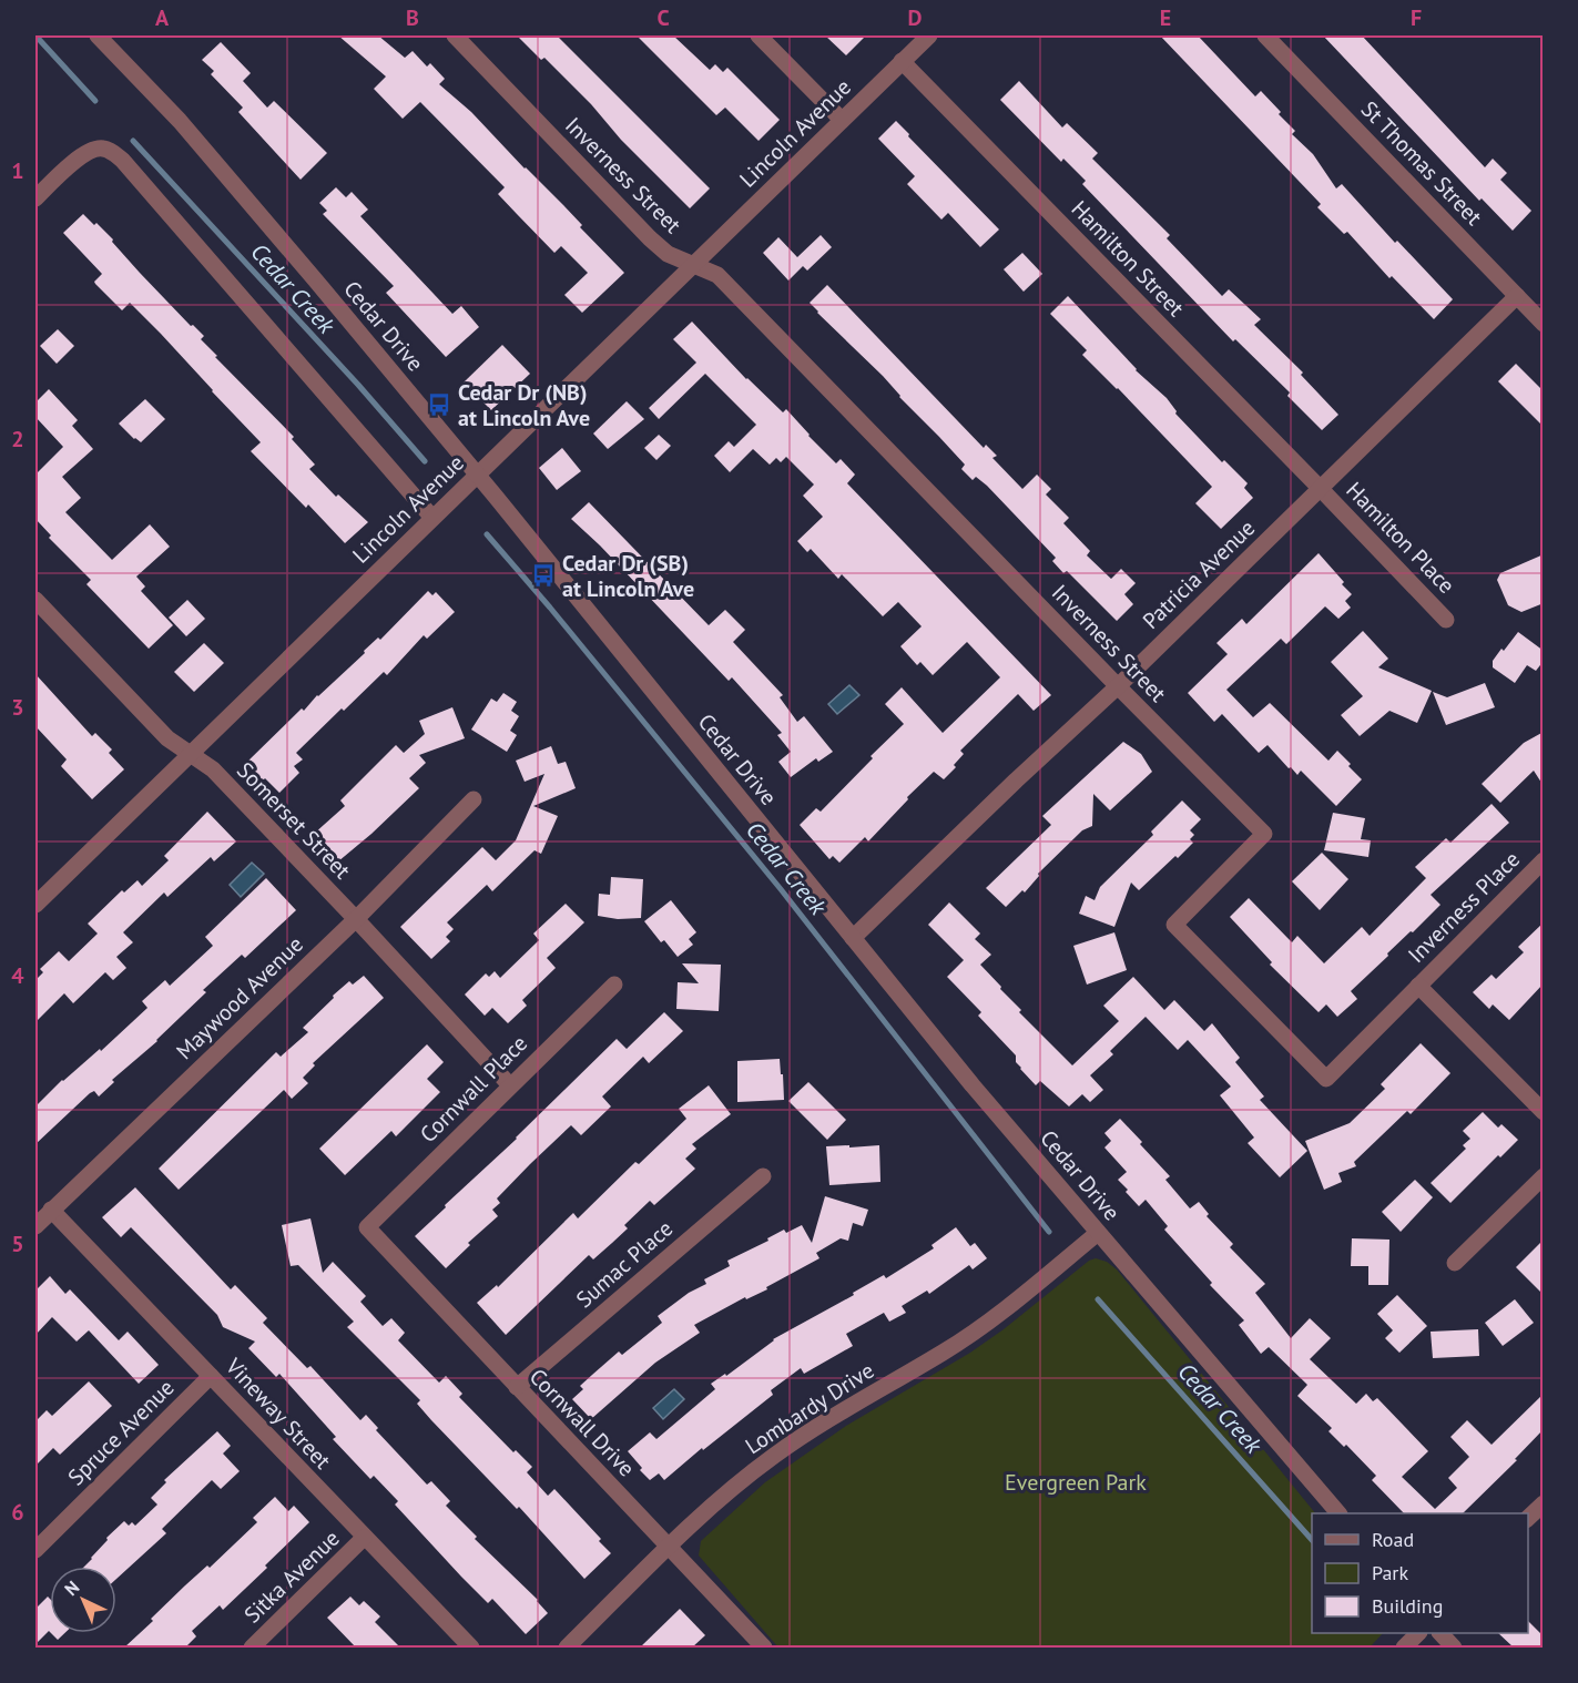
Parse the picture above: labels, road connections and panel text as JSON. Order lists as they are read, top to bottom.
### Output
{
  "streets": {
    "street": [
      "Lincoln Avenue",
      "St Thomas Street",
      "Inverness Street",
      "Hamilton Street",
      "Cedar Drive",
      "Hamilton Place",
      "Patricia Avenue",
      "Somerset Street",
      "Inverness Place",
      "Maywood Avenue",
      "Cornwall Place",
      "Sumac Place",
      "Lombardy Drive",
      "Vineway Street",
      "Cornwall Drive",
      "Spruce Avenue",
      "Sitka Avenue"
    ]
  },
  "crossings": [
    ["Lincoln Avenue", "Inverness Street"],
    ["Lincoln Avenue", "Hamilton Street"],
    ["Lincoln Avenue", "Cedar Drive"],
    ["Lincoln Avenue", "Somerset Street"],
    ["St Thomas Street", "Patricia Avenue"],
    ["Inverness Street", "Patricia Avenue"],
    ["Inverness Street", "Inverness Place"],
    ["Hamilton Street", "Hamilton Place"],
    ["Hamilton Street", "Patricia Avenue"],
    ["Cedar Drive", "Patricia Avenue"],
    ["Cedar Drive", "Lombardy Drive"],
    ["Hamilton Place", "Patricia Avenue"],
    ["Somerset Street", "Maywood Avenue"],
    ["Somerset Street", "Cornwall Place"],
    ["Maywood Avenue", "Vineway Street"],
    ["Cornwall Place", "Cornwall Drive"],
    ["Sumac Place", "Cornwall Drive"],
    ["Lombardy Drive", "Cornwall Drive"],
    ["Vineway Street", "Spruce Avenue"],
    ["Vineway Street", "Sitka Avenue"]
  ],
  "water": ["Cedar Creek"],
  "parks": ["Evergreen Park"],
  "places": {
    "bus stop": ["Cedar Dr (NB) at Lincoln Ave", "Cedar Dr (SB) at Lincoln Ave"]
  },
  "legend": ["Road", "Park", "Building"],
  "north": "top left",
  "grid": {
    "columns": [
      "A",
      "B",
      "C",
      "D",
      "E",
      "F"
    ],
    "rows": [
      "1",
      "2",
      "3",
      "4",
      "5",
      "6"
    ]
  }
}
